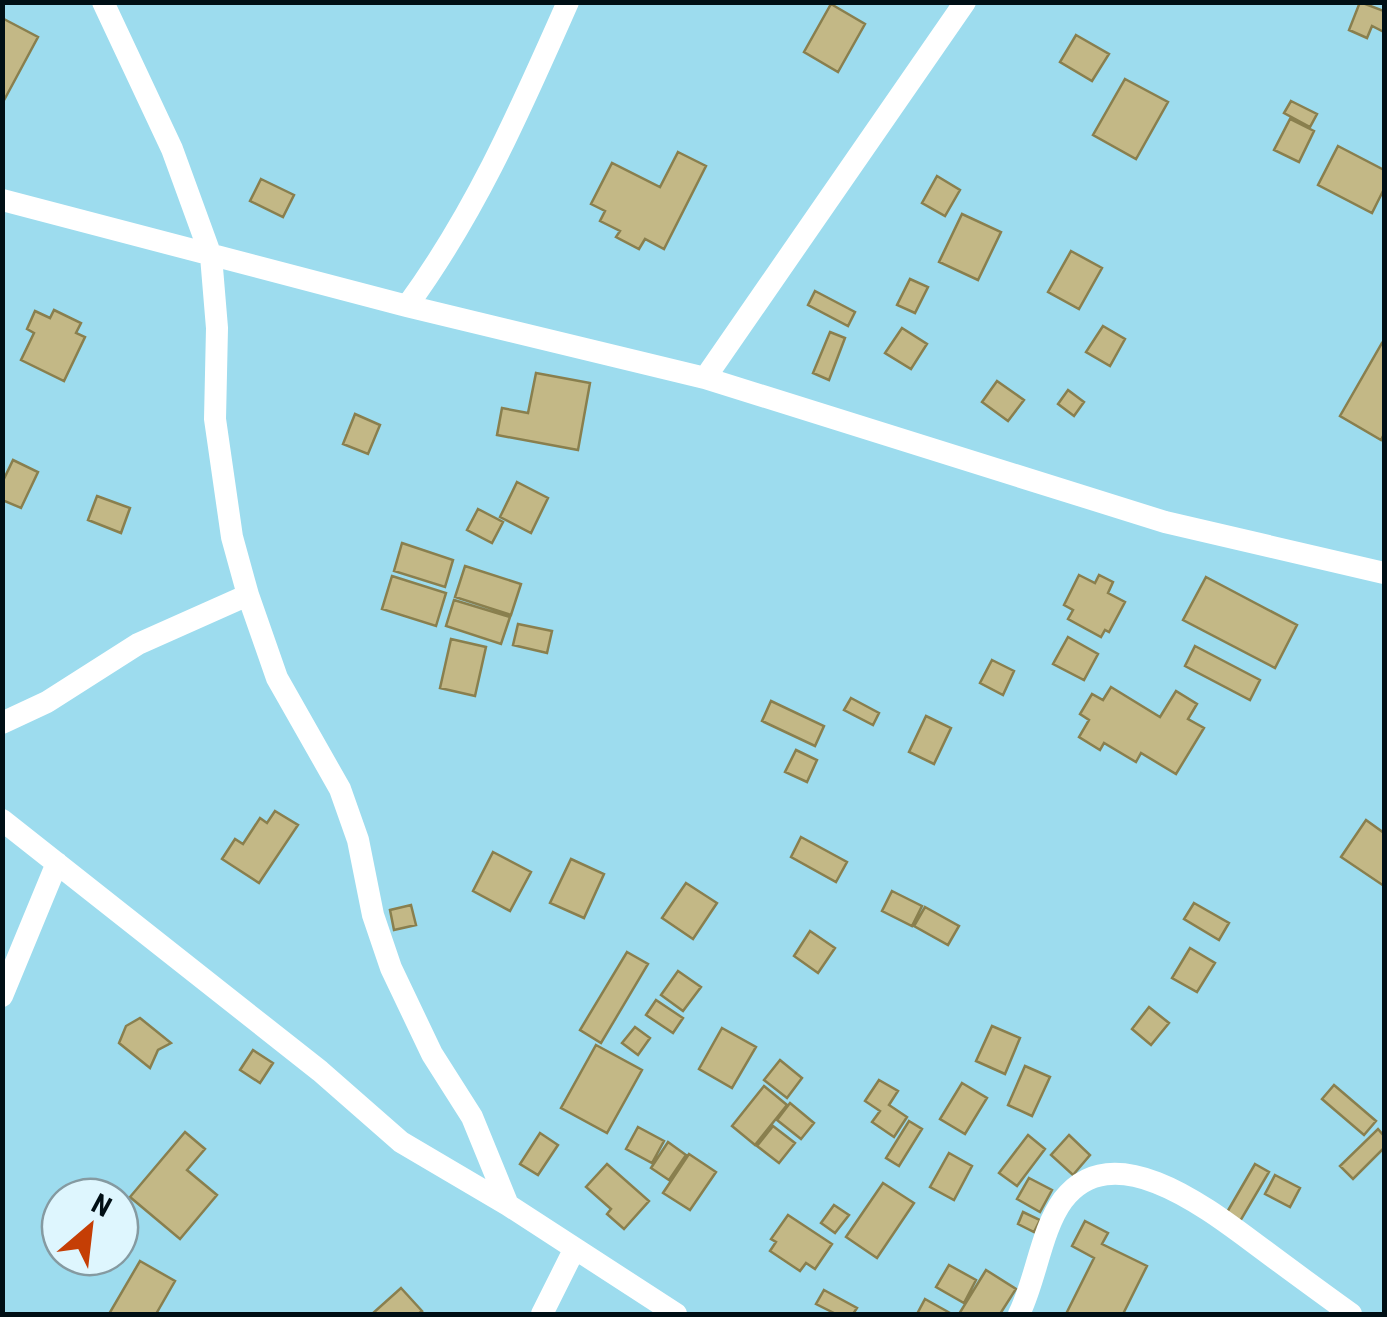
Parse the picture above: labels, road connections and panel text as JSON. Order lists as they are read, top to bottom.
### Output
{
  "north": "top right"
}
